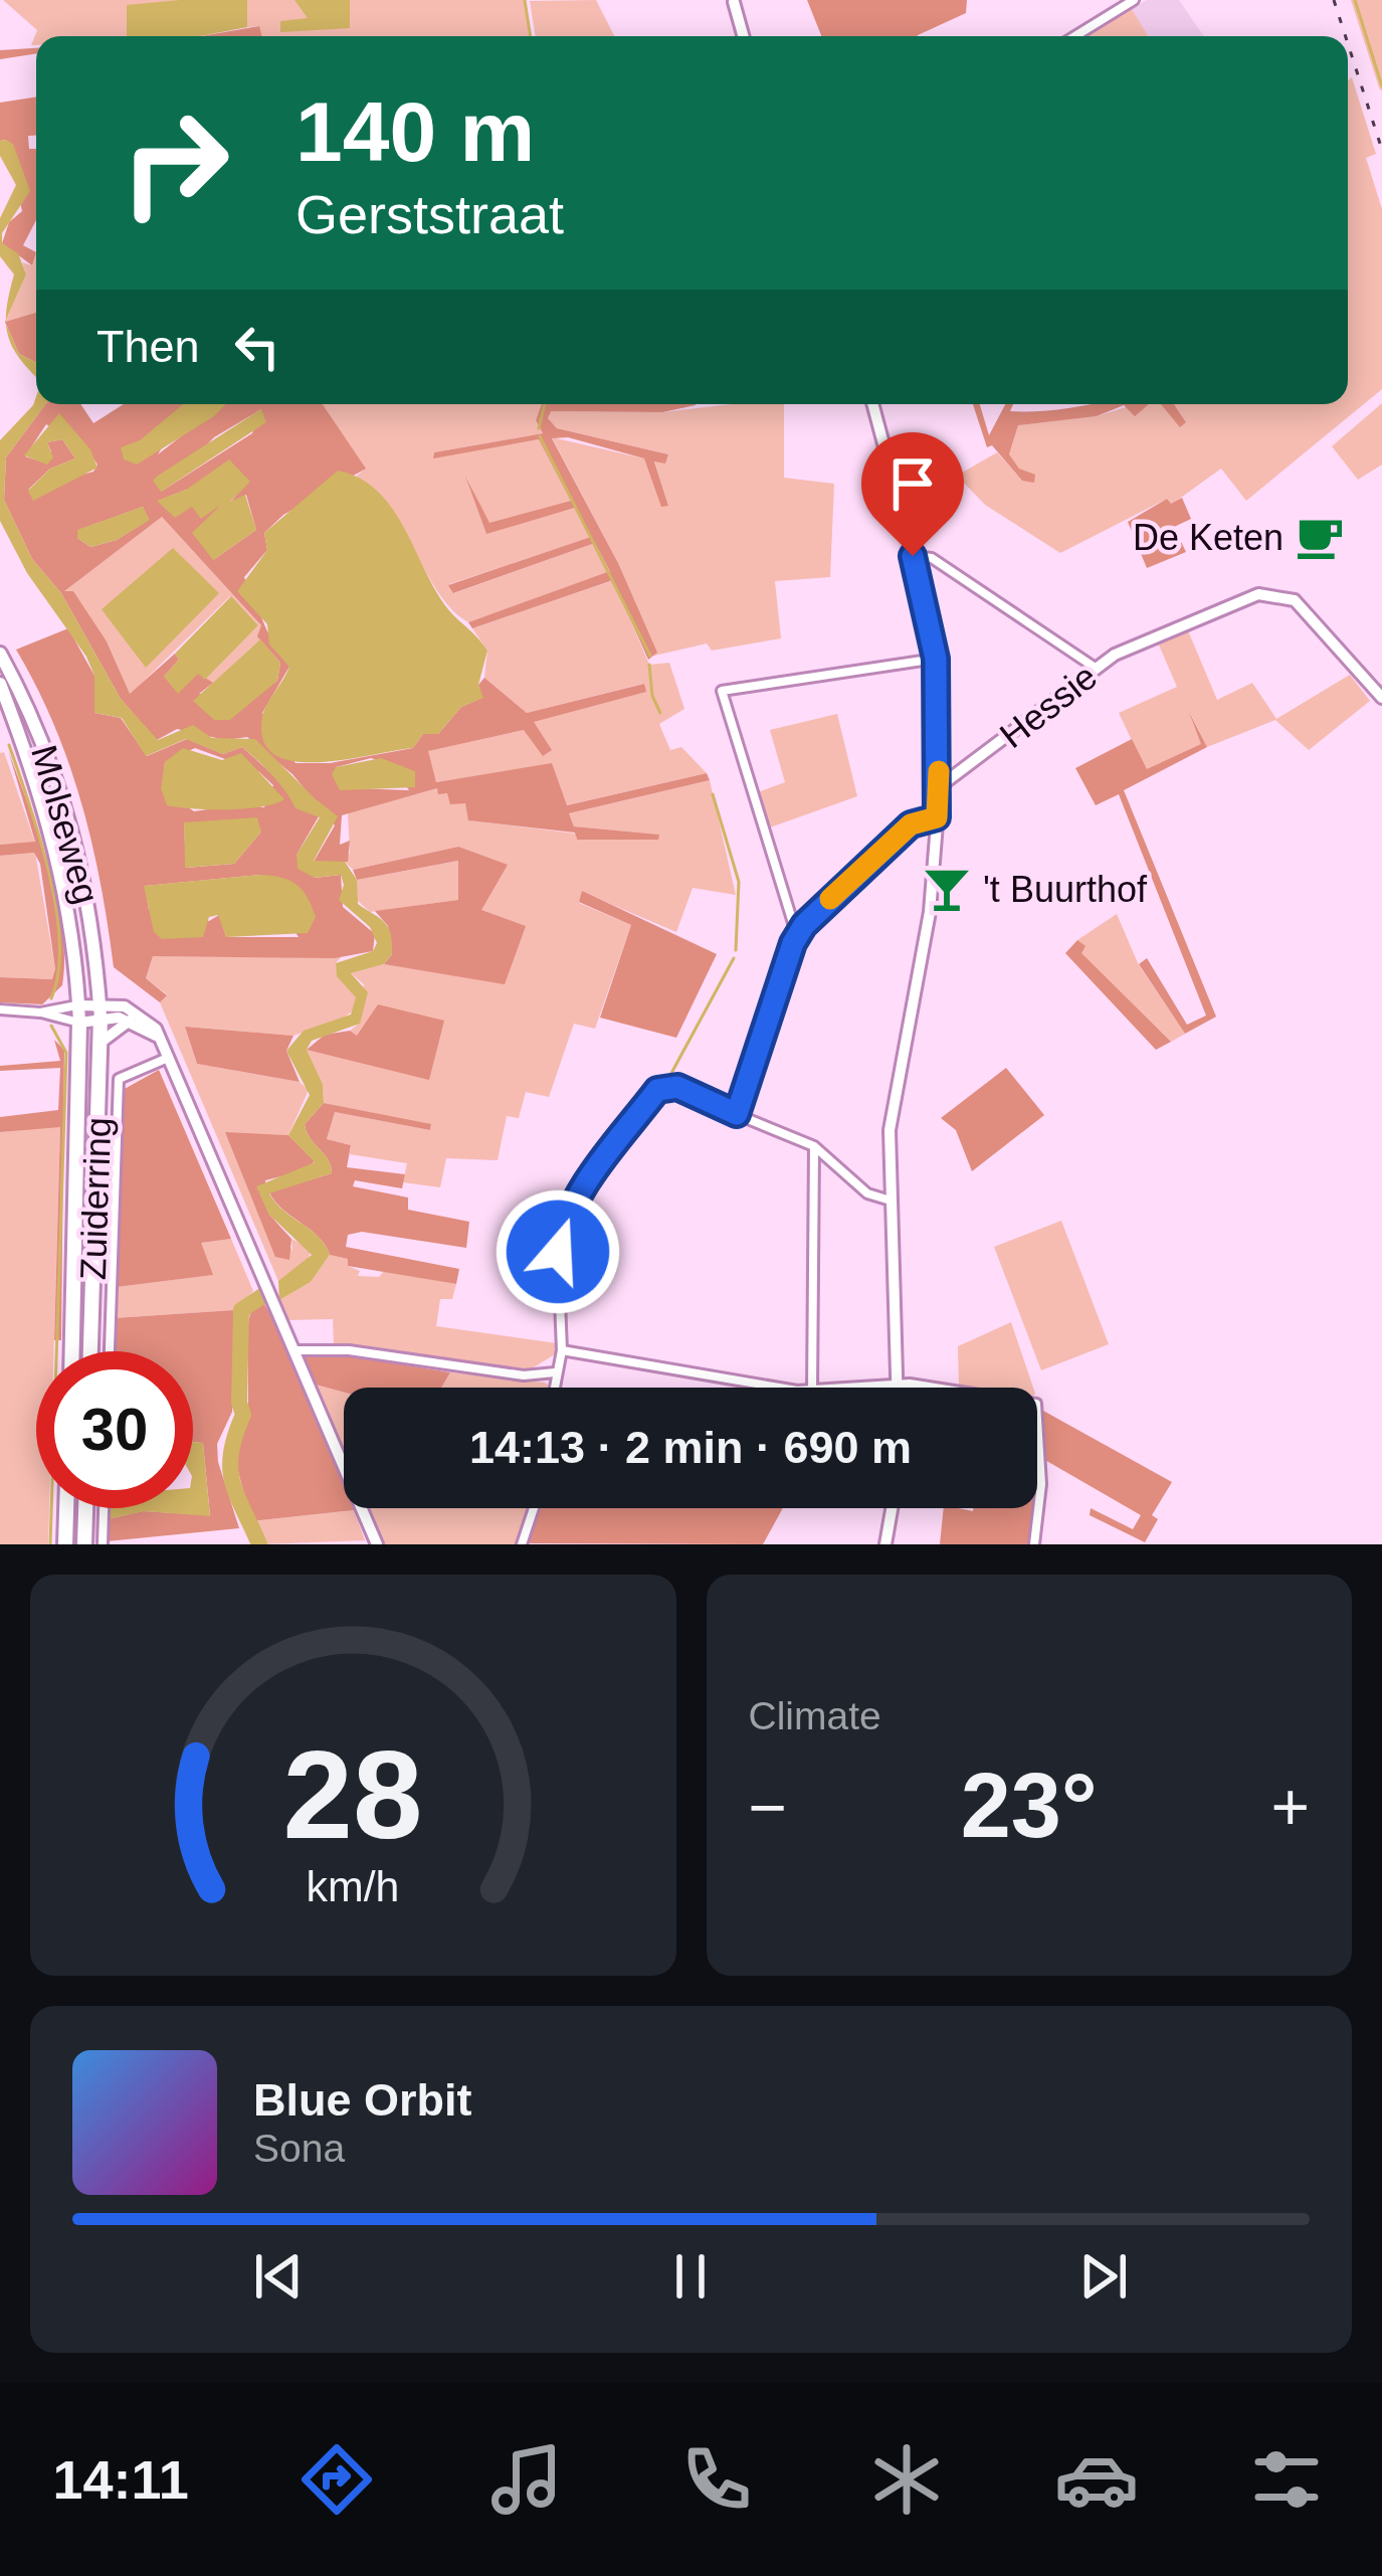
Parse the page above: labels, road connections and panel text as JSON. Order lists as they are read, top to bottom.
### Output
{
  "streets": {
    "highway": ["Zuiderring"],
    "main road": ["Molseweg"],
    "street": ["Hessie"]
  },
  "crossings": [
    ["Molseweg", "Zuiderring"]
  ],
  "places": {
    "cafe": ["De Keten"],
    "bar": ["'t Buurthof"]
  },
  "page": {
    "turn": ["140 m", "Gerststraat"],
    "then": "Then",
    "limit": "30",
    "trip": "14:13 · 2 min · 690 m",
    "tile": "Climate",
    "heat": ["−", "23°", "+"],
    "song": ["Blue Orbit", "Sona"],
    "tabs": "14:11",
    "gauge": ["28", "km/h"]
  }
}
